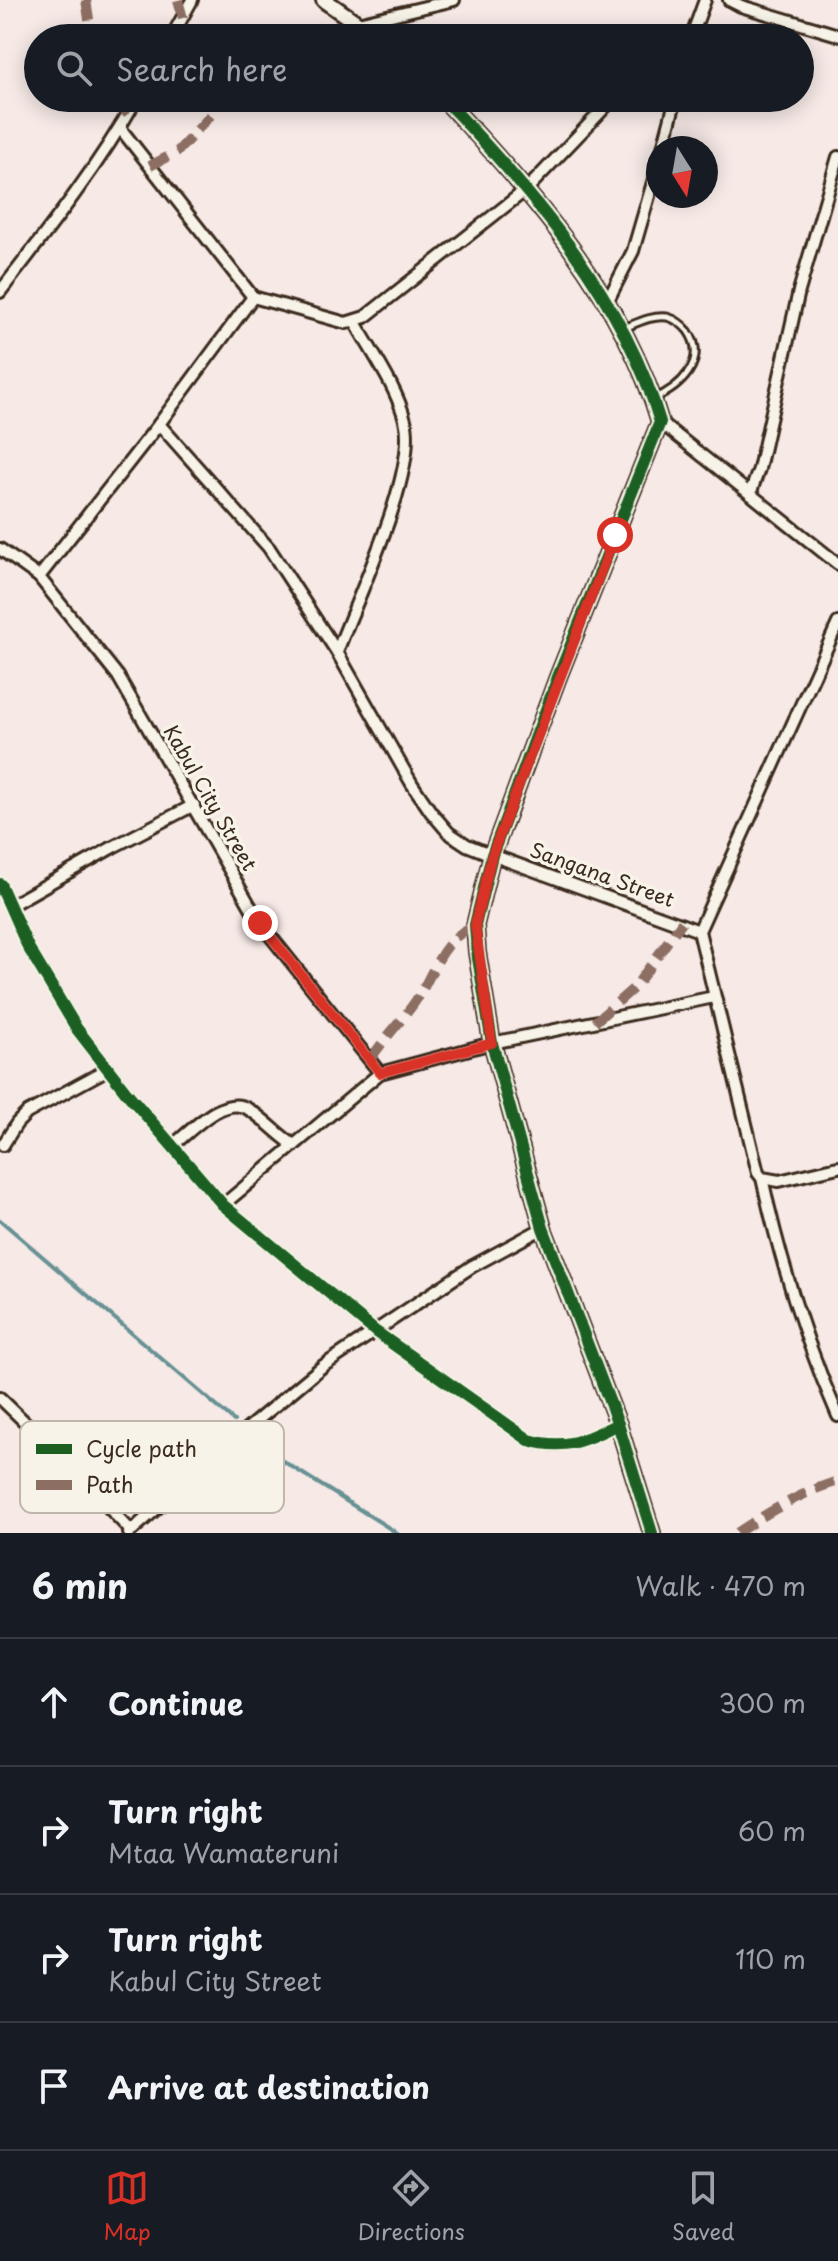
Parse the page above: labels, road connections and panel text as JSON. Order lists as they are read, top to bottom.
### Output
{
  "streets": {
    "street": ["Kabul City Street", "Sangana Street"]
  },
  "legend": ["Cycle path", "Path"],
  "north": "bottom",
  "page": {
    "search": "Search here",
    "heading": ["6 min", "Walk · 470 m"],
    "list": [
      ["Continue", "300 m"],
      ["Turn right", "Mtaa Wamateruni", "60 m"],
      ["Turn right", "Kabul City Street", "110 m"],
      "Arrive at destination"
    ],
    "nav": ["Map", "Directions", "Saved"]
  }
}
